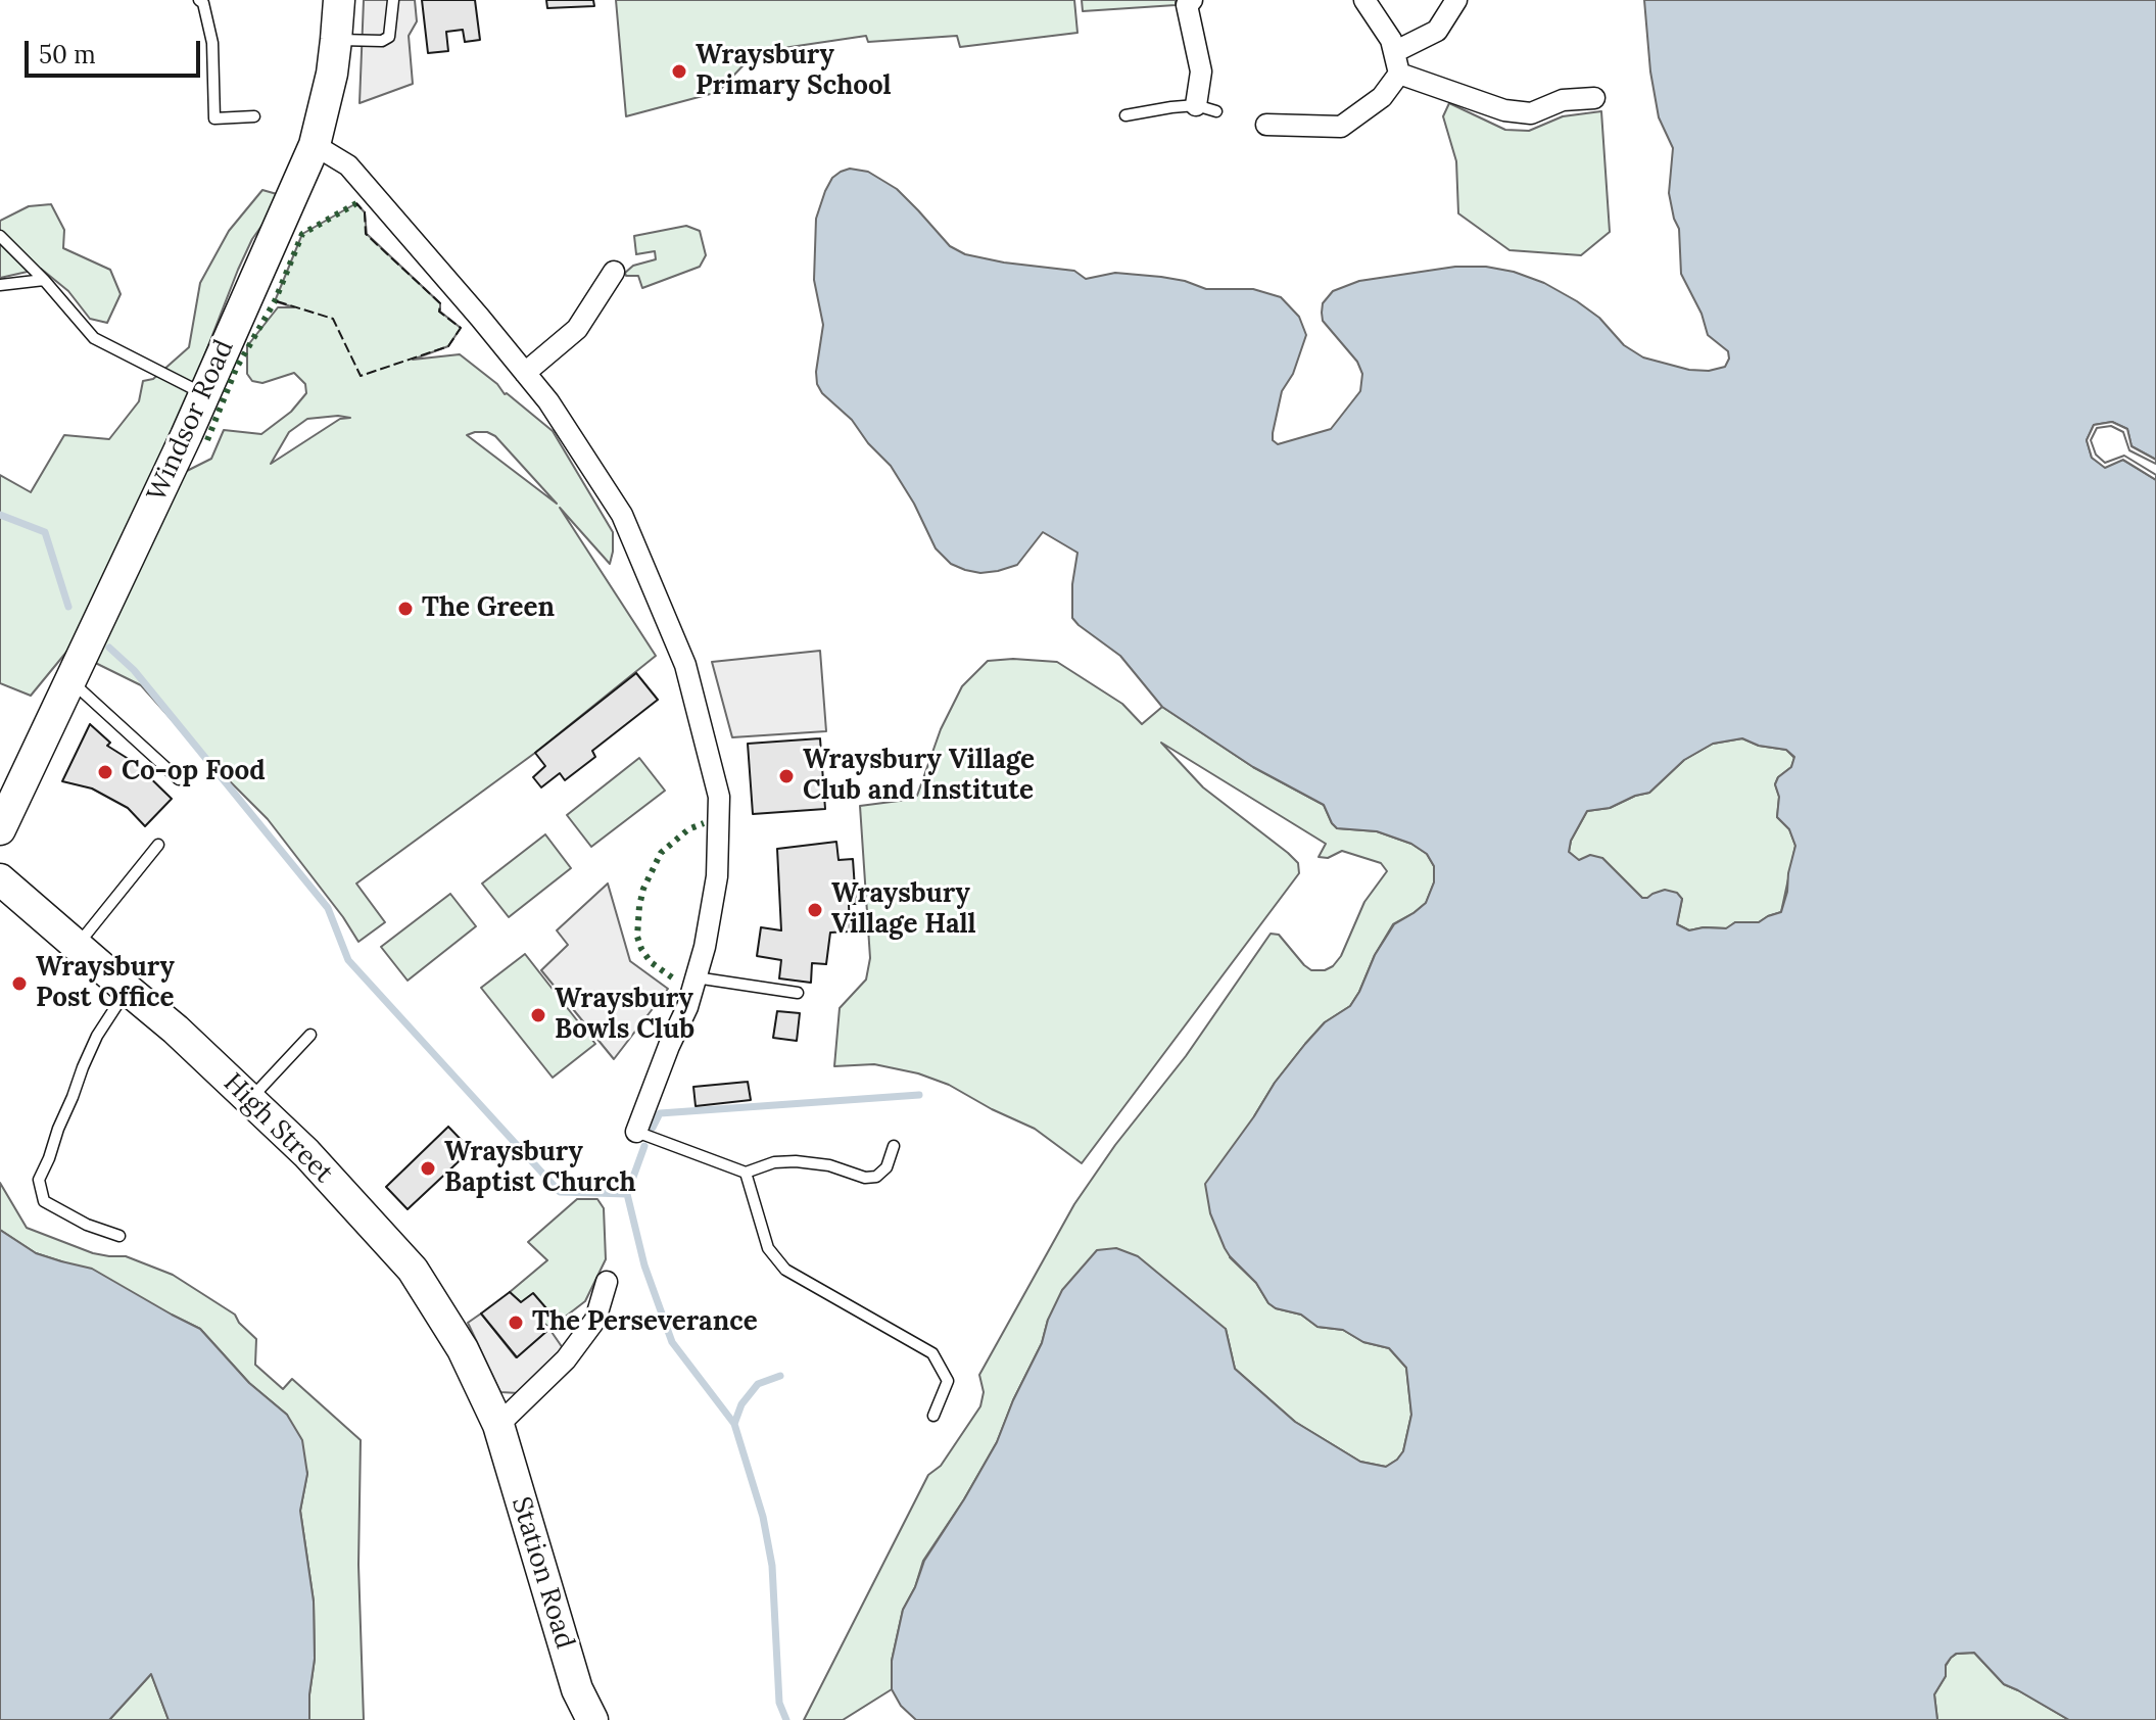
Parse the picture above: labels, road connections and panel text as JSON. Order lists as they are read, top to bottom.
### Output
{
  "streets": {
    "street": ["Windsor Road", "High Street", "Station Road"]
  },
  "crossings": [
    ["High Street", "Station Road"]
  ],
  "places": [
    "Wraysbury Primary School",
    "The Green",
    "Co-op Food",
    "Wraysbury Village Club and Institute",
    "Wraysbury Village Hall",
    "Wraysbury Post Office",
    "Wraysbury Bowls Club",
    "Wraysbury Baptist Church",
    "The Perseverance"
  ],
  "scale_bar": "50 m"
}
